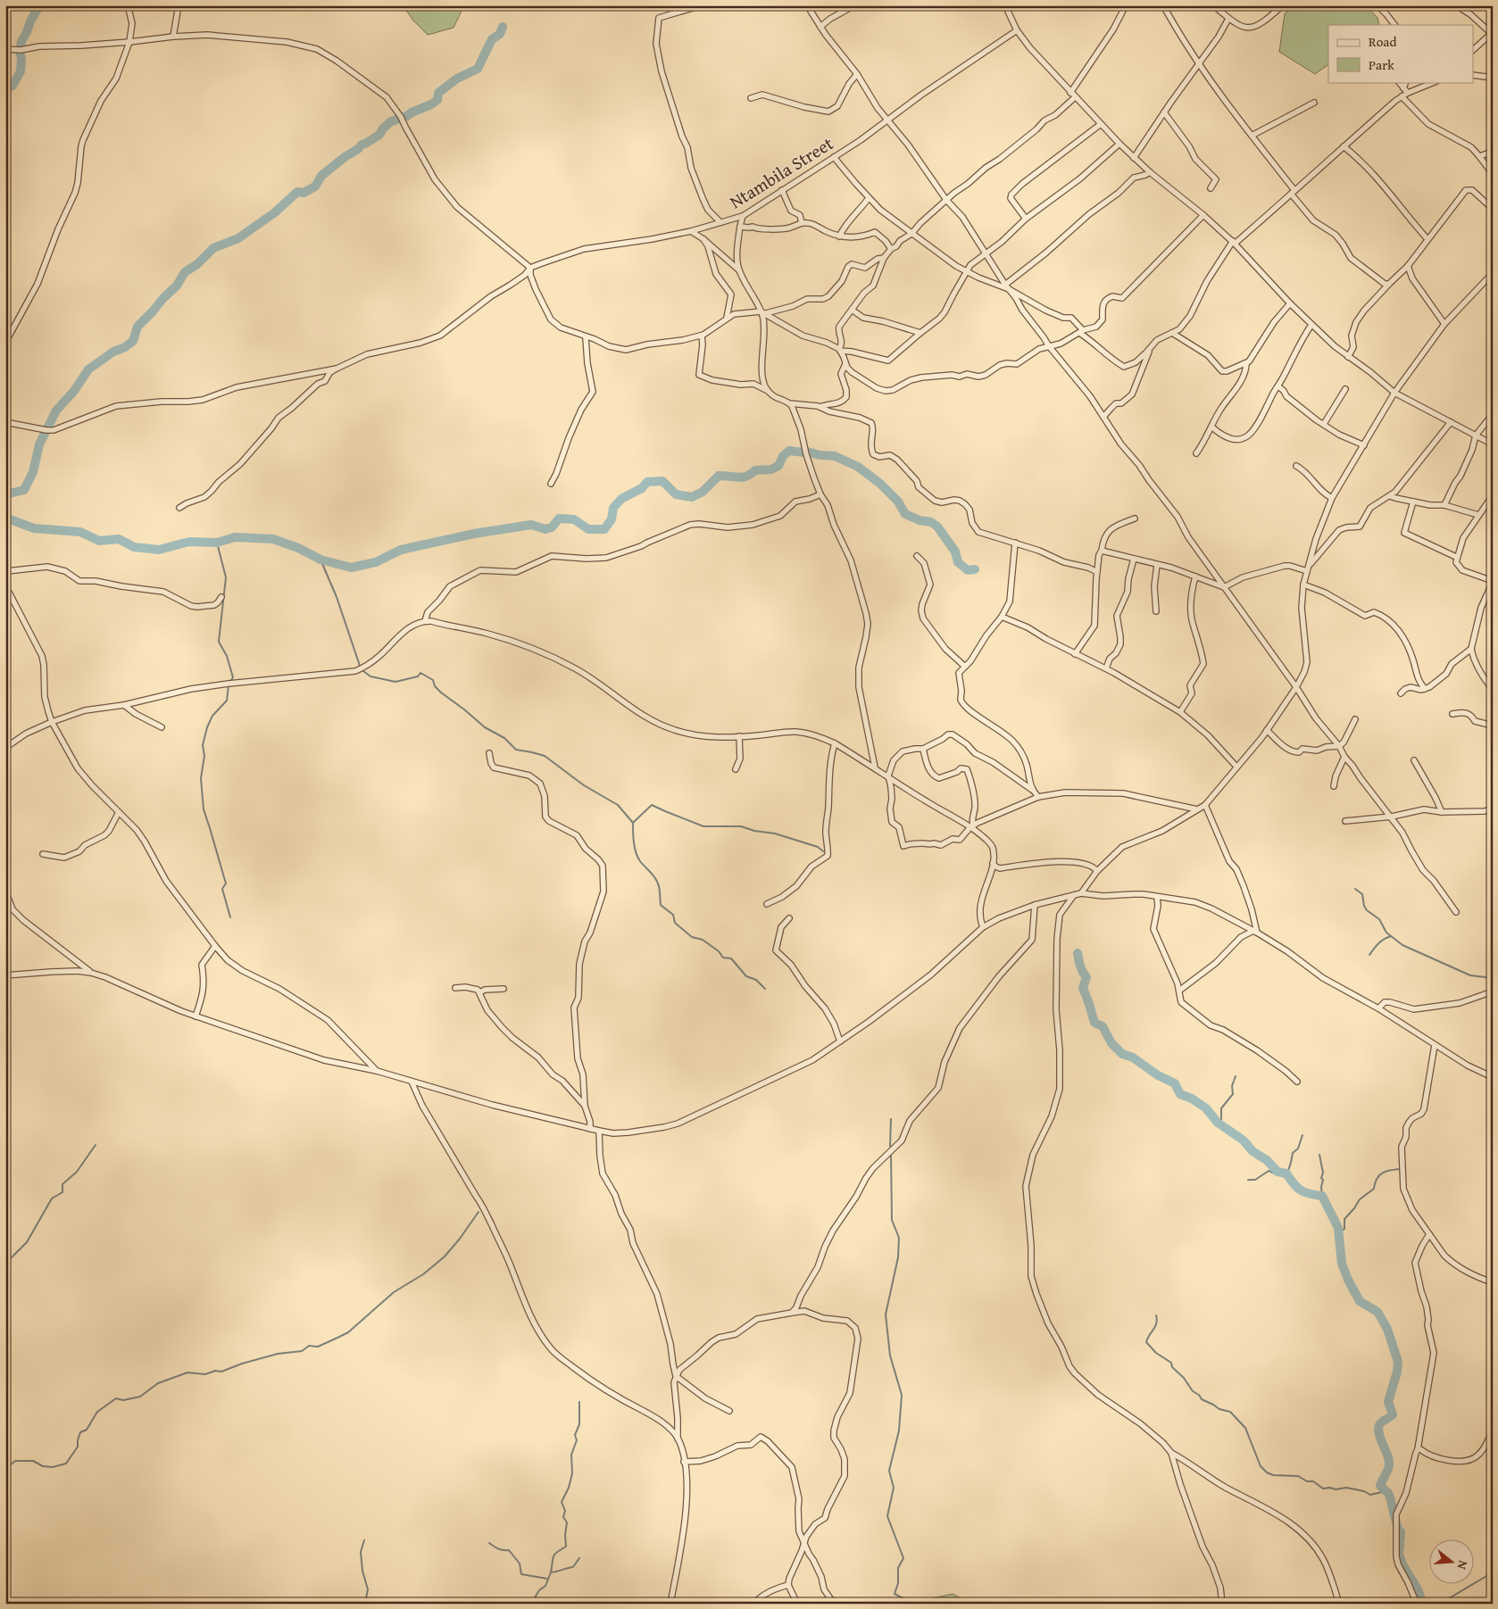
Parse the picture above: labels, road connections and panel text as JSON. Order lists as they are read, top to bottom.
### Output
{
  "streets": {
    "street": ["Ntambila Street"]
  },
  "legend": ["Road", "Park"],
  "north": "right"
}
